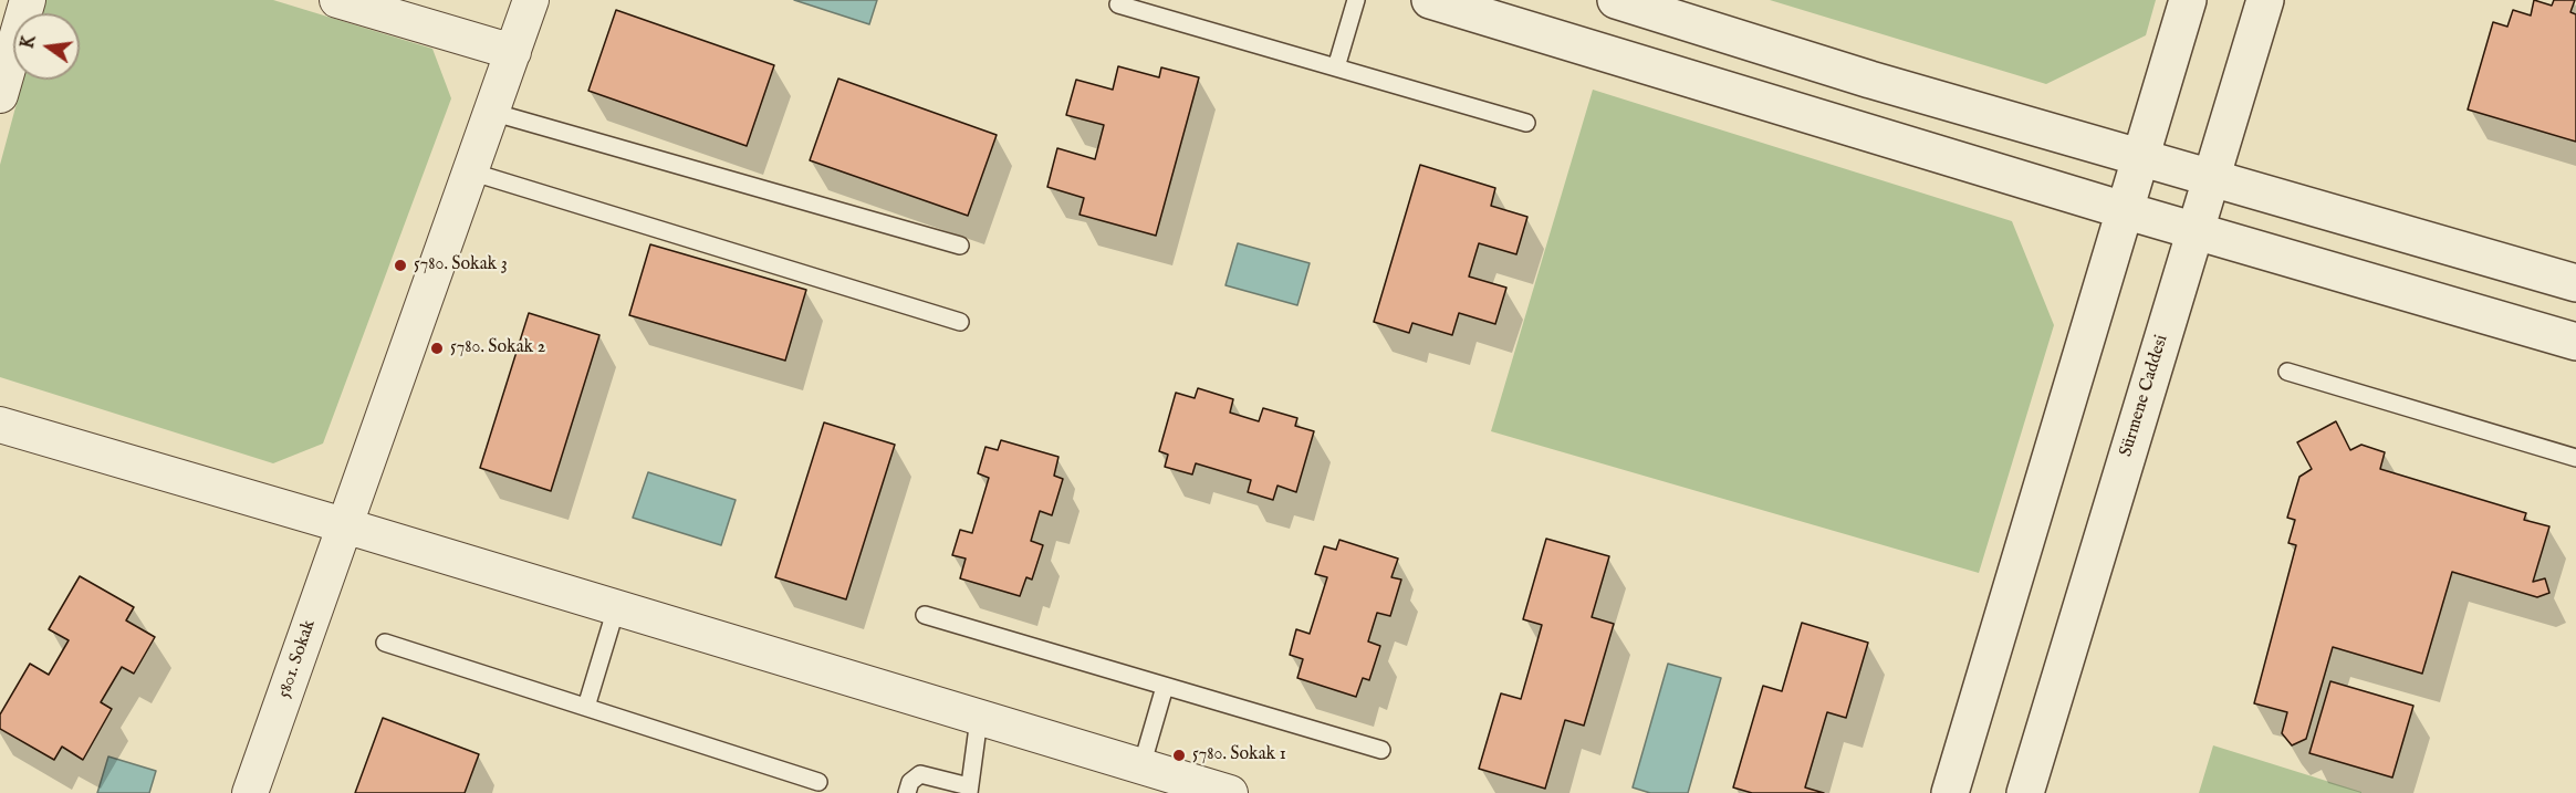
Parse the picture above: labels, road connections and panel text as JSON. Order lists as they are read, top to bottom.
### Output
{
  "streets": {
    "street": ["Sürmene Caddesi", "5801. Sokak"]
  },
  "places": ["5780. Sokak 3", "5780. Sokak 2", "5780. Sokak 1"],
  "north": "left"
}
